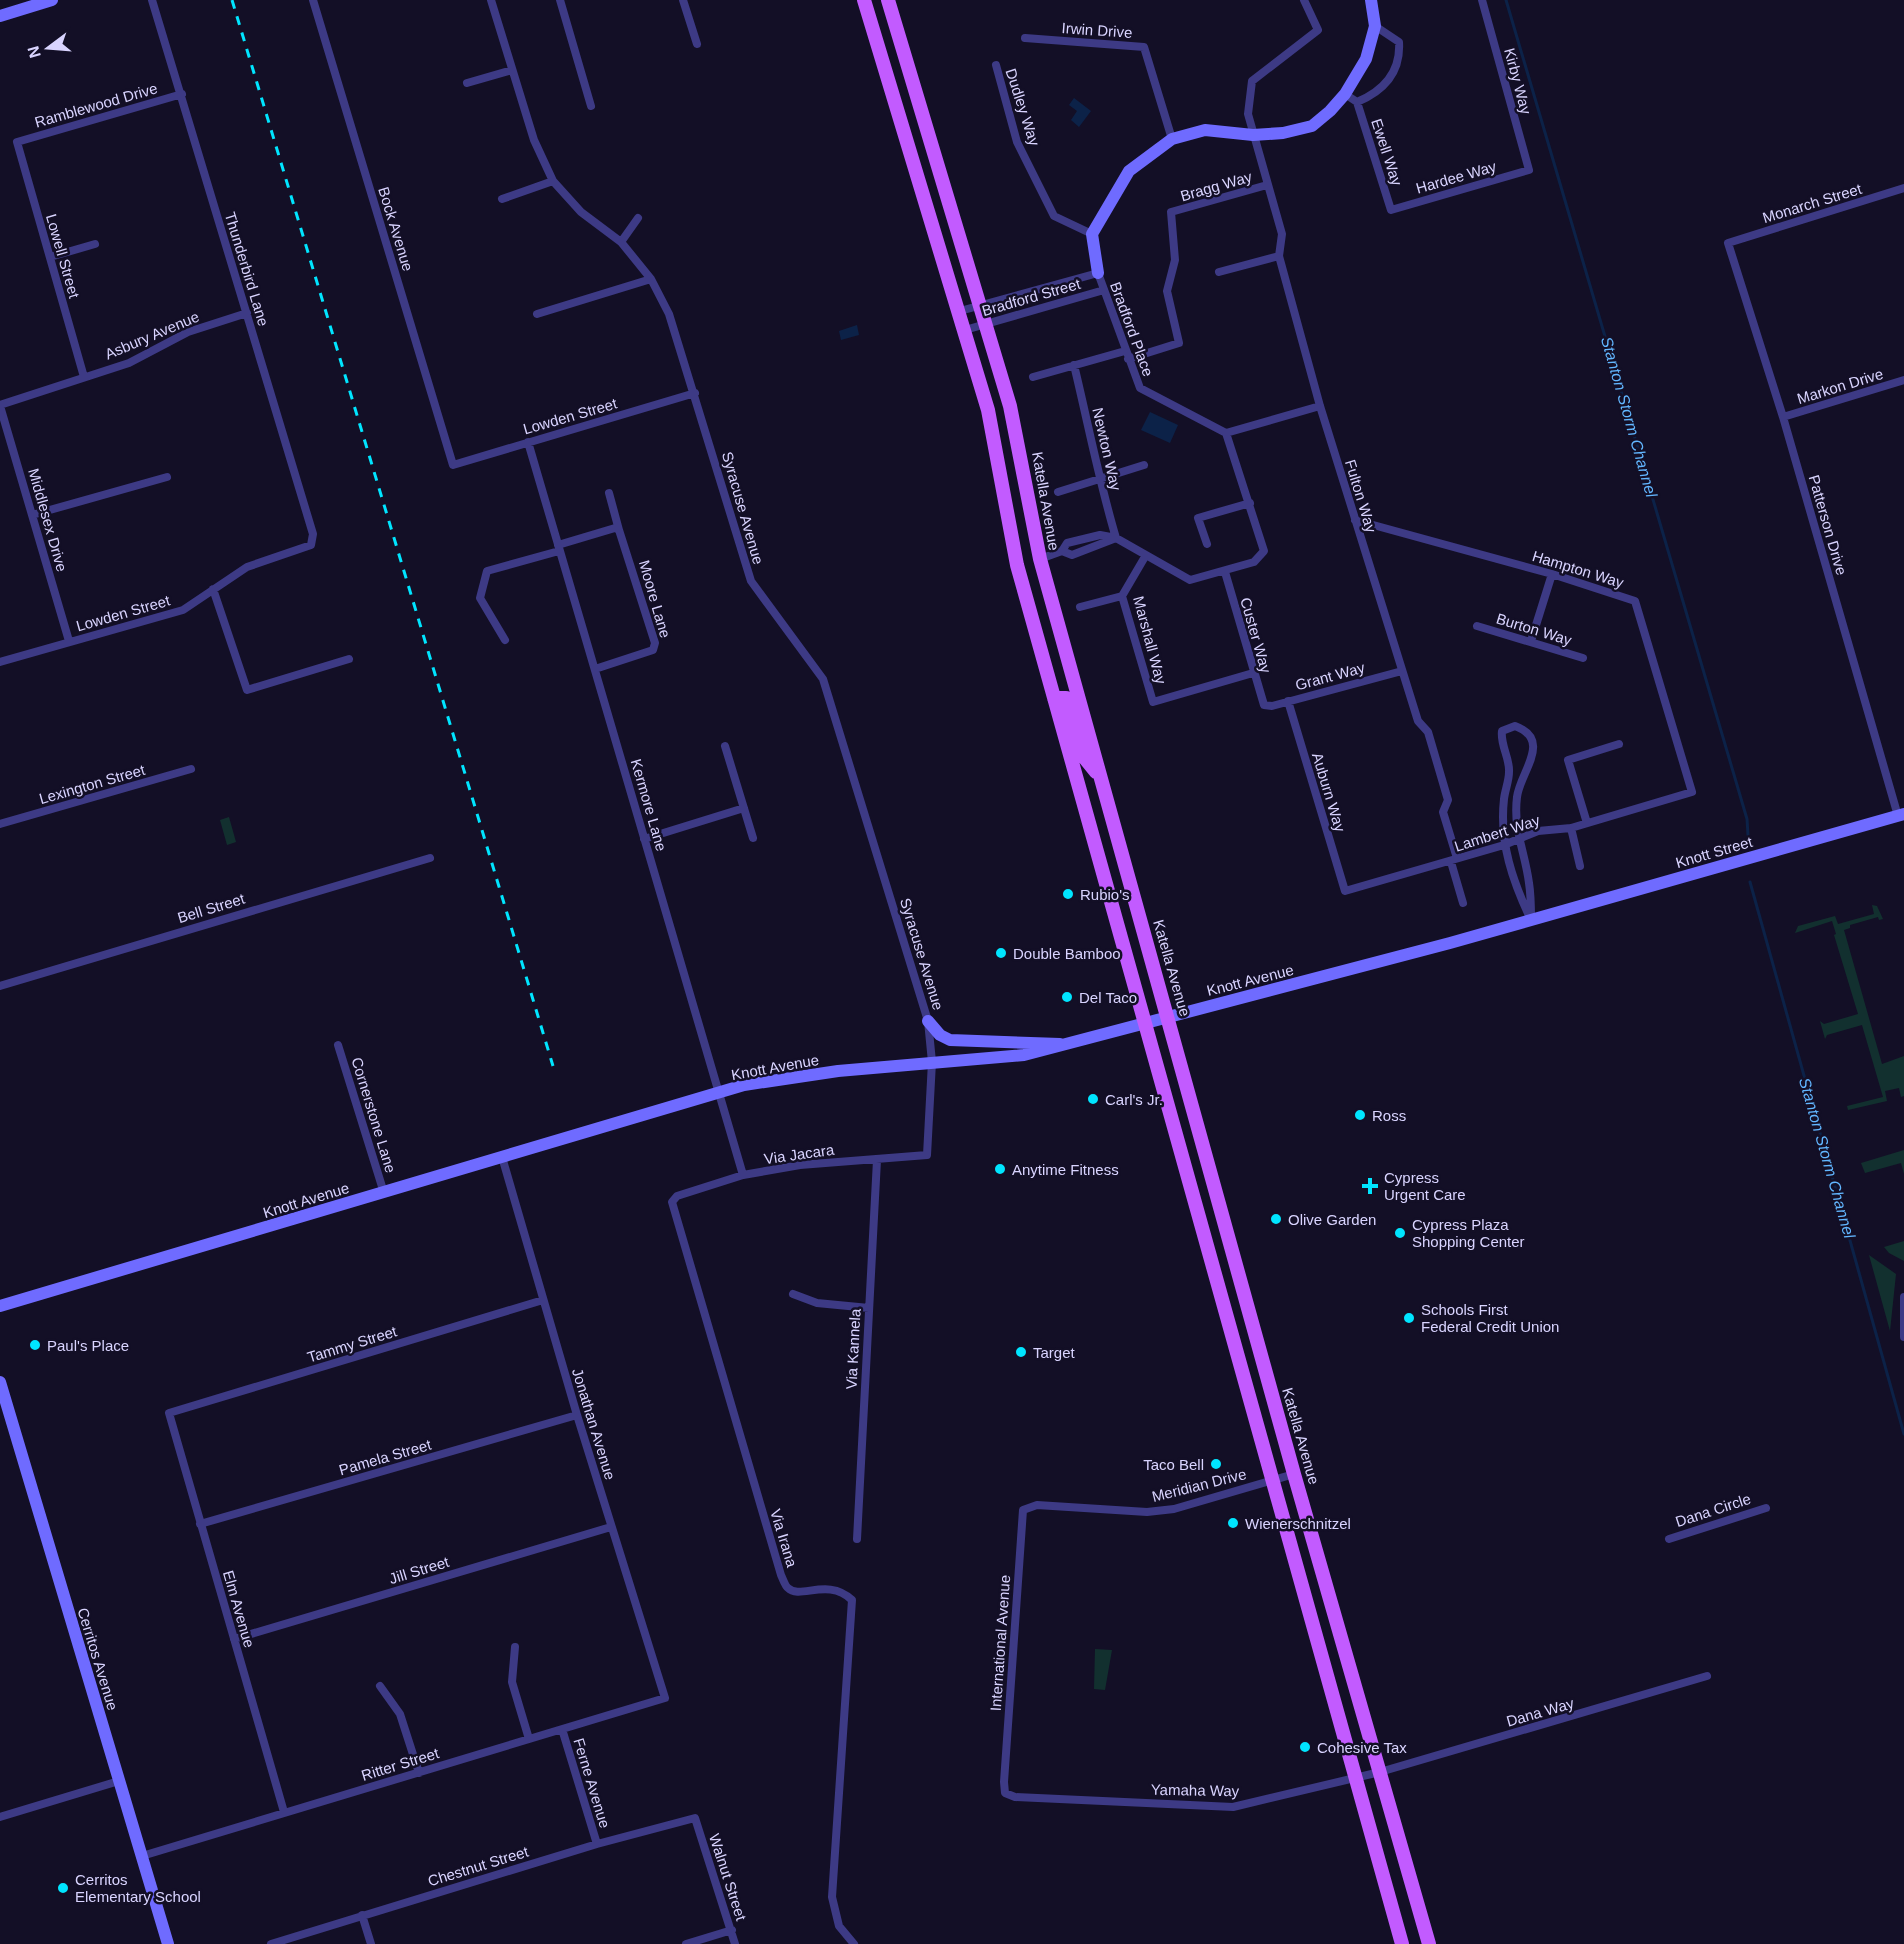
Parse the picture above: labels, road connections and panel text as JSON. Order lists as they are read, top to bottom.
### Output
{
  "streets": {
    "main road": [
      "Katella Avenue",
      "Knott Street",
      "Knott Avenue",
      "Cerritos Avenue"
    ],
    "street": [
      "Irwin Drive",
      "Kirby Way",
      "Ramblewood Drive",
      "Dudley Way",
      "Ewell Way",
      "Hardee Way",
      "Bragg Way",
      "Monarch Street",
      "Bock Avenue",
      "Lowell Street",
      "Thunderbird Lane",
      "Bradford Street",
      "Bradford Place",
      "Asbury Avenue",
      "Markon Drive",
      "Lowden Street",
      "Newton Way",
      "Fulton Way",
      "Syracuse Avenue",
      "Middlesex Drive",
      "Patterson Drive",
      "Hampton Way",
      "Moore Lane",
      "Burton Way",
      "Custer Way",
      "Marshall Way",
      "Grant Way",
      "Lexington Street",
      "Auburn Way",
      "Kermore Lane",
      "Lambert Way",
      "Bell Street",
      "Cornerstone Lane",
      "Via Jacara",
      "Tammy Street",
      "Via Kannela",
      "Jonathan Avenue",
      "Pamela Street",
      "Meridian Drive",
      "Dana Circle",
      "Via Irana",
      "Jill Street",
      "Elm Avenue",
      "International Avenue",
      "Dana Way",
      "Ritter Street",
      "Ferne Avenue",
      "Yamaha Way",
      "Chestnut Street",
      "Walnut Street"
    ]
  },
  "crossings": [
    ["Kirby Way", "Hardee Way"],
    ["Ramblewood Drive", "Lowell Street"],
    ["Ramblewood Drive", "Thunderbird Lane"],
    ["Ewell Way", "Hardee Way"],
    ["Bragg Way", "Bradford Place"],
    ["Bragg Way", "Fulton Way"],
    ["Monarch Street", "Patterson Drive"],
    ["Bock Avenue", "Lowden Street"],
    ["Lowell Street", "Asbury Avenue"],
    ["Thunderbird Lane", "Asbury Avenue"],
    ["Thunderbird Lane", "Lowden Street"],
    ["Bradford Street", "Bradford Place"],
    ["Bradford Street", "Katella Avenue"],
    ["Asbury Avenue", "Middlesex Drive"],
    ["Markon Drive", "Patterson Drive"],
    ["Lowden Street", "Syracuse Avenue"],
    ["Lowden Street", "Middlesex Drive"],
    ["Lowden Street", "Kermore Lane"],
    ["Fulton Way", "Hampton Way"],
    ["Fulton Way", "Grant Way"],
    ["Fulton Way", "Lambert Way"],
    ["Katella Avenue", "Knott Avenue"],
    ["Katella Avenue", "Meridian Drive"],
    ["Katella Avenue", "Dana Way"],
    ["Katella Avenue", "Yamaha Way"],
    ["Syracuse Avenue", "Knott Avenue"],
    ["Syracuse Avenue", "Via Jacara"],
    ["Patterson Drive", "Knott Street"],
    ["Hampton Way", "Lambert Way"],
    ["Moore Lane", "Kermore Lane"],
    ["Custer Way", "Marshall Way"],
    ["Custer Way", "Grant Way"],
    ["Grant Way", "Auburn Way"],
    ["Auburn Way", "Lambert Way"],
    ["Kermore Lane", "Knott Avenue"],
    ["Kermore Lane", "Via Jacara"],
    ["Knott Street", "Knott Avenue"],
    ["Knott Avenue", "Cornerstone Lane"],
    ["Knott Avenue", "Jonathan Avenue"],
    ["Via Jacara", "Via Kannela"],
    ["Via Jacara", "Via Irana"],
    ["Tammy Street", "Jonathan Avenue"],
    ["Tammy Street", "Elm Avenue"],
    ["Jonathan Avenue", "Pamela Street"],
    ["Jonathan Avenue", "Jill Street"],
    ["Jonathan Avenue", "Ritter Street"],
    ["Pamela Street", "Elm Avenue"],
    ["Meridian Drive", "International Avenue"],
    ["Jill Street", "Elm Avenue"],
    ["Elm Avenue", "Ritter Street"],
    ["International Avenue", "Yamaha Way"],
    ["Cerritos Avenue", "Ritter Street"],
    ["Dana Way", "Yamaha Way"],
    ["Ritter Street", "Ferne Avenue"],
    ["Ferne Avenue", "Chestnut Street"],
    ["Chestnut Street", "Walnut Street"]
  ],
  "water": ["Stanton Storm Channel"],
  "places": {
    "other": [
      "Rubio's",
      "Double Bamboo",
      "Del Taco",
      "Carl's Jr.",
      "Ross",
      "Anytime Fitness",
      "Olive Garden",
      "Cypress Plaza Shopping Center",
      "Schools First Federal Credit Union",
      "Paul's Place",
      "Target",
      "Taco Bell",
      "Wienerschnitzel",
      "Cohesive Tax",
      "Cerritos Elementary School"
    ],
    "health": ["Cypress Urgent Care"]
  },
  "north": "left"
}
